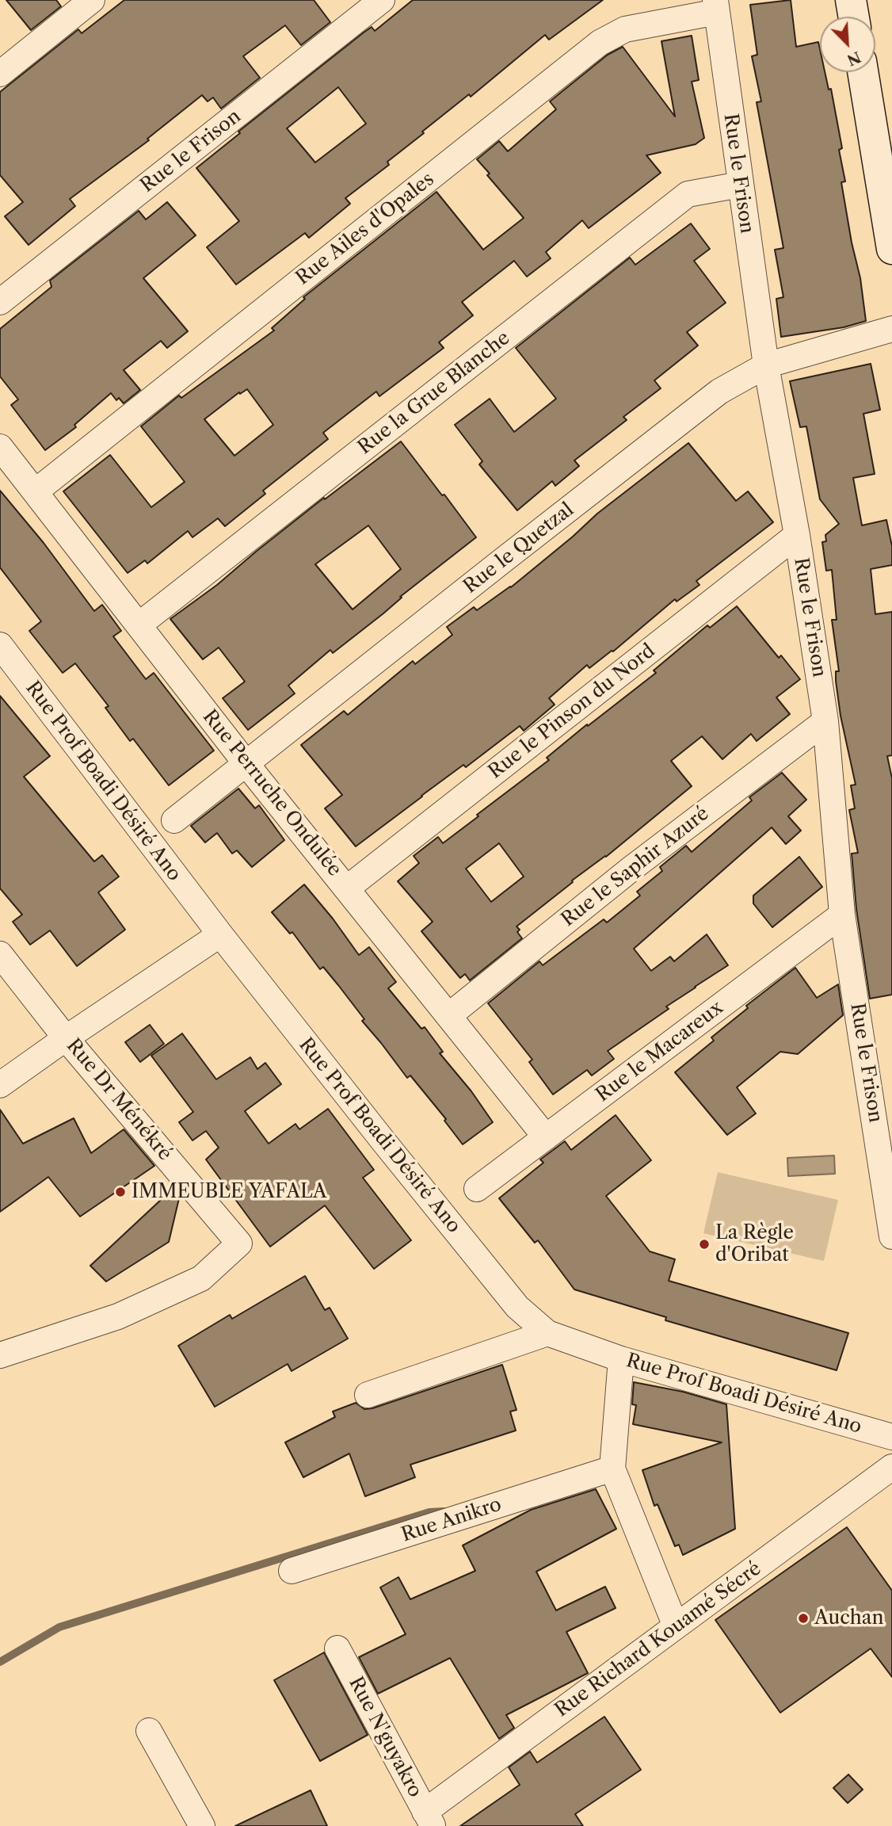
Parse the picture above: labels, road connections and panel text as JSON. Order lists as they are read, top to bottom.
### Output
{
  "streets": {
    "street": [
      "Rue le Frison",
      "Rue Ailes d'Opales",
      "Rue la Grue Blanche",
      "Rue le Quetzal",
      "Rue le Pinson du Nord",
      "Rue Prof Boadi Désiré Ano",
      "Rue Perruche Ondulée",
      "Rue le Saphir Azuré",
      "Rue le Macareux",
      "Rue Dr Ménékré",
      "Rue Anikro",
      "Rue Richard Kouamé Sécré",
      "Rue N'guyakro"
    ]
  },
  "crossings": [
    ["Rue le Frison", "Rue Ailes d'Opales"],
    ["Rue le Frison", "Rue la Grue Blanche"],
    ["Rue le Frison", "Rue le Quetzal"],
    ["Rue le Frison", "Rue le Pinson du Nord"],
    ["Rue le Frison", "Rue le Saphir Azuré"],
    ["Rue le Frison", "Rue le Macareux"],
    ["Rue Ailes d'Opales", "Rue Perruche Ondulée"],
    ["Rue la Grue Blanche", "Rue Perruche Ondulée"],
    ["Rue le Quetzal", "Rue Perruche Ondulée"],
    ["Rue le Pinson du Nord", "Rue Perruche Ondulée"],
    ["Rue Perruche Ondulée", "Rue le Saphir Azuré"],
    ["Rue Perruche Ondulée", "Rue le Macareux"],
    ["Rue Richard Kouamé Sécré", "Rue N'guyakro"]
  ],
  "places": ["IMMEUBLE YAFALA", "La Règle d'Oribat", "Auchan"],
  "north": "bottom right"
}
